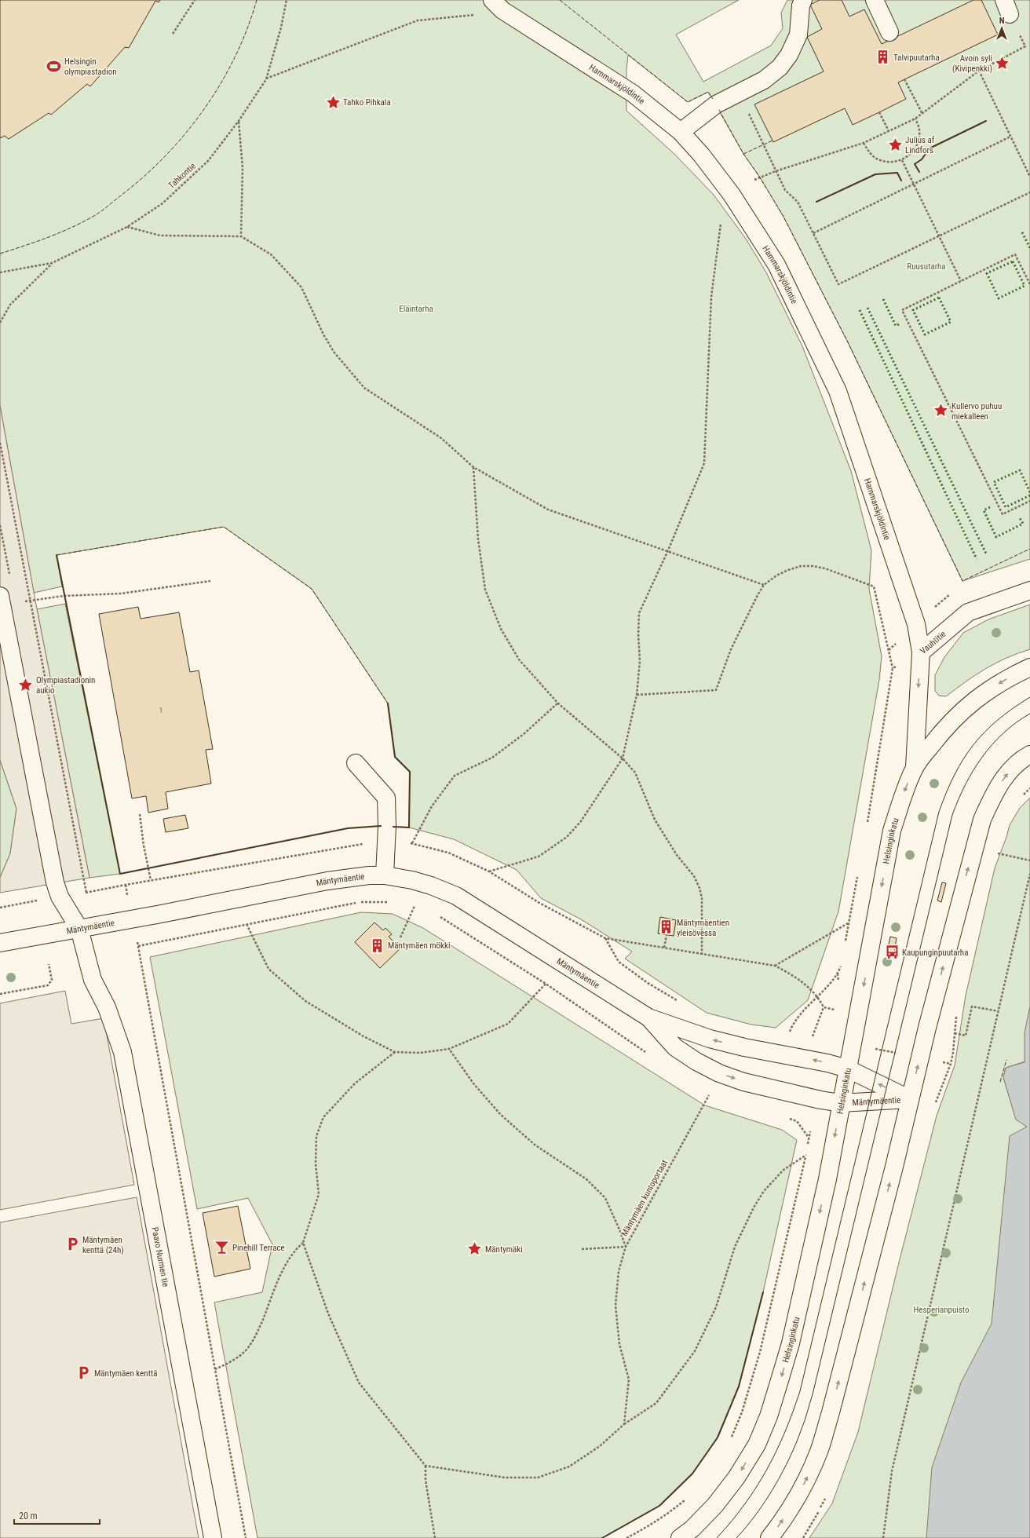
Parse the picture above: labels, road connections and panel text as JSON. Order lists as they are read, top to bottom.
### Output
{
  "streets": {
    "street": [
      "Hammarskjöldintie",
      "Vauhtitie",
      "Helsinginkatu",
      "Mäntymäentie",
      "Paavo Nurmen tie"
    ],
    "path": ["Tahkontie", "Mäntymäen kuntoportaat"]
  },
  "crossings": [
    ["Hammarskjöldintie", "Vauhtitie"],
    ["Vauhtitie", "Helsinginkatu"],
    ["Helsinginkatu", "Mäntymäentie"],
    ["Mäntymäentie", "Paavo Nurmen tie"]
  ],
  "one_way": ["Vauhtitie"],
  "parks": ["Ruusutarha", "Eläintarha", "Hesperianpuisto"],
  "places": {
    "building": ["Talvipuutarha", "Mäntymäentien yleisövessa", "Mäntymäen mökki"],
    "place": [
      "Avoin syli (Kivipenkki)",
      "Tahko Pihkala",
      "Julius af Lindfors",
      "Kullervo puhuu miekalleen",
      "Olympiastadionin aukio",
      "Mäntymäki"
    ],
    "sports": ["Helsingin olympiastadion"],
    "bus stop": ["Kaupunginpuutarha"],
    "parking": ["Mäntymäen kenttä (24h)", "Mäntymäen kenttä"],
    "bar": ["Pinehill Terrace"]
  },
  "house_numbers": ["1"],
  "scale_bar": "20 m",
  "north": "top"
}
